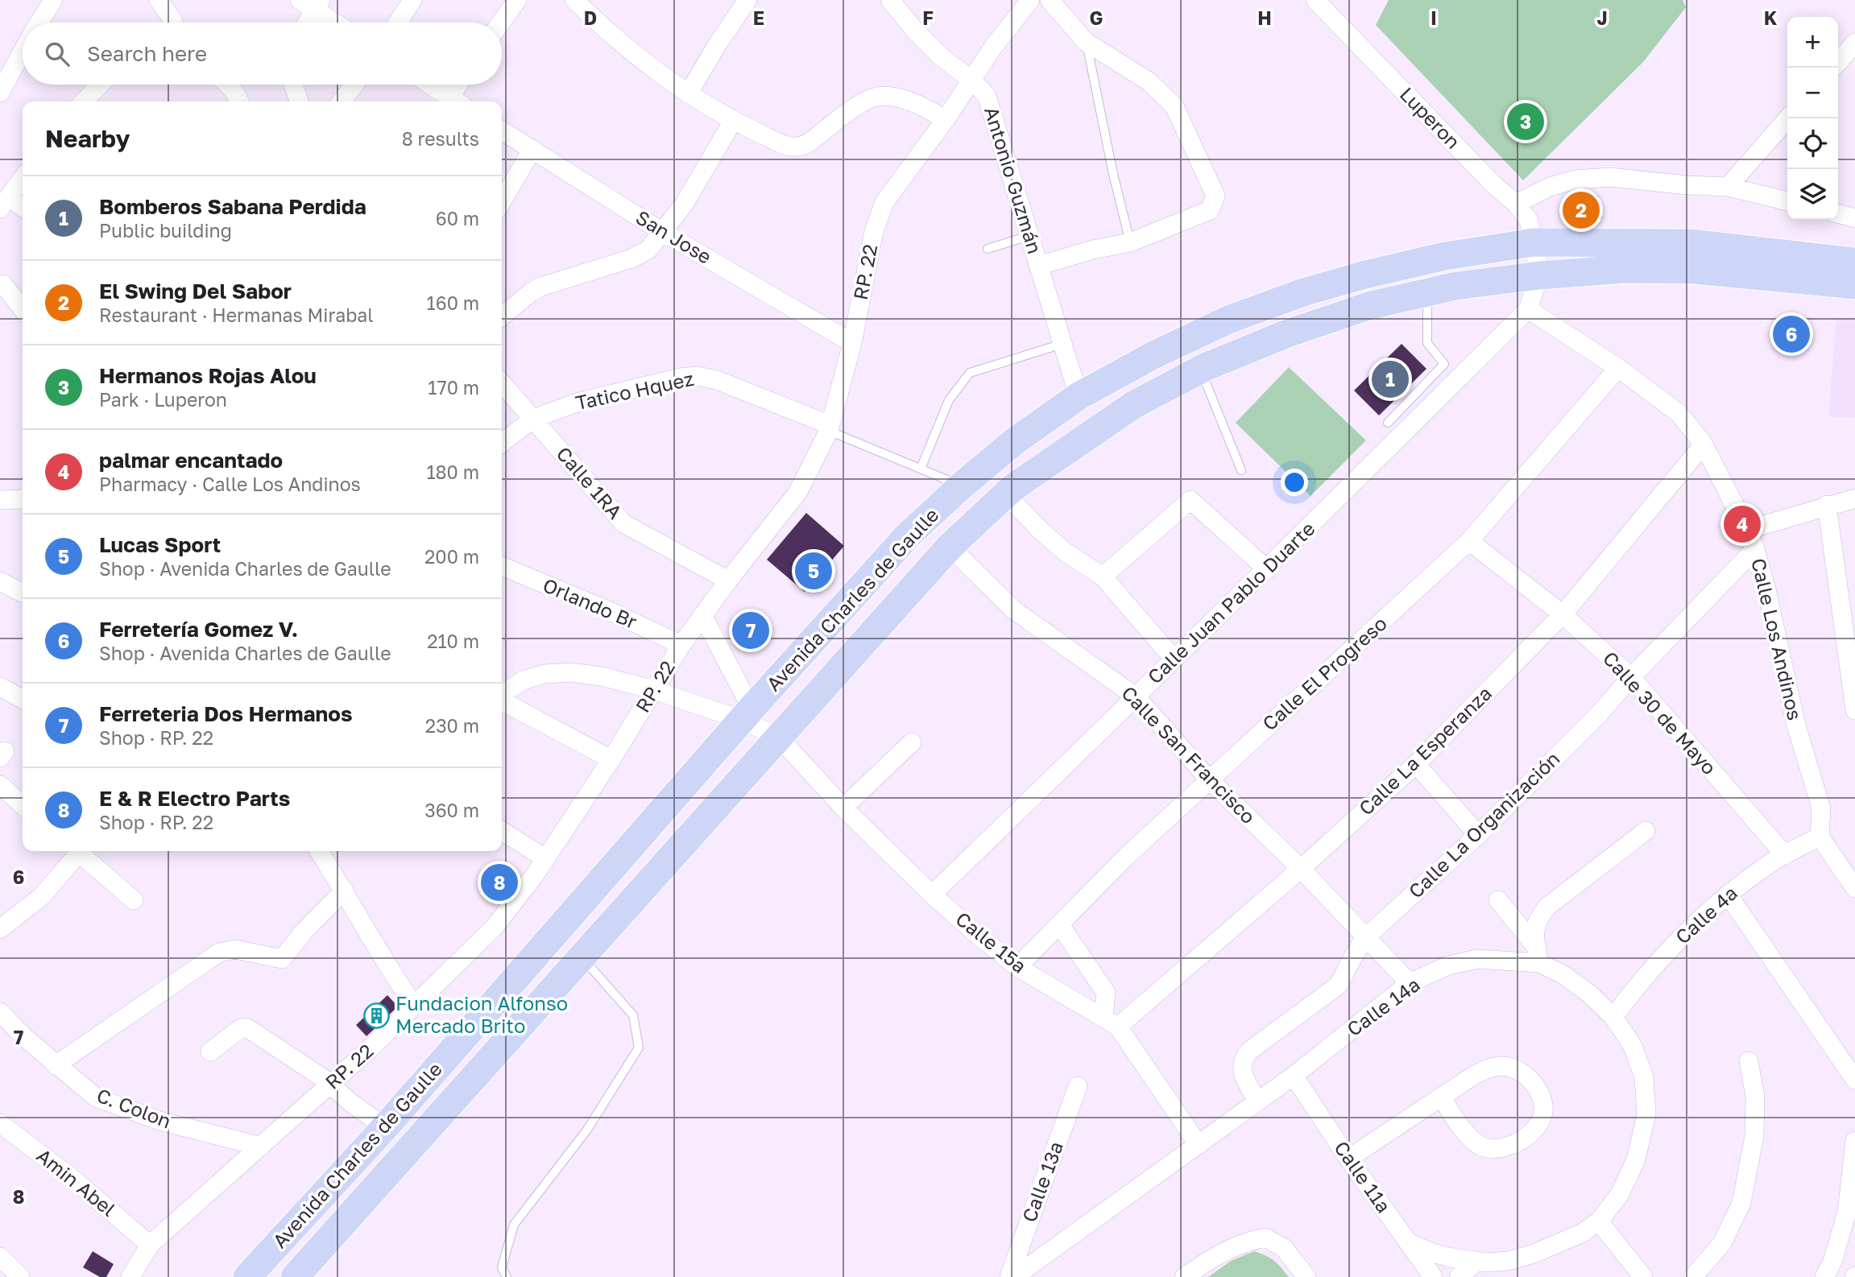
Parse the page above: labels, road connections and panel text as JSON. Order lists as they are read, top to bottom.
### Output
{
  "streets": {
    "main road": ["Avenida Charles de Gaulle"],
    "street": [
      "Luperon",
      "Antonio Guzmán",
      "San Jose",
      "RP. 22",
      "Tatico Hquez",
      "Calle 1RA",
      "Calle Juan Pablo Duarte",
      "Orlando Br",
      "Calle Los Andinos",
      "Calle El Progreso",
      "Calle 30 de Mayo",
      "Calle La Esperanza",
      "Calle San Francisco",
      "Calle La Organización",
      "Calle 4a",
      "Calle 15a",
      "Calle 14a",
      "C. Colon",
      "Calle 11a",
      "Calle 13a",
      "Amin Abel"
    ]
  },
  "crossings": [
    ["Luperon", "Avenida Charles de Gaulle"],
    ["Antonio Guzmán", "RP. 22"],
    ["Antonio Guzmán", "Avenida Charles de Gaulle"],
    ["San Jose", "RP. 22"],
    ["RP. 22", "Tatico Hquez"],
    ["RP. 22", "Calle 1RA"],
    ["RP. 22", "Orlando Br"],
    ["RP. 22", "C. Colon"],
    ["RP. 22", "Amin Abel"],
    ["Tatico Hquez", "Calle 1RA"],
    ["Avenida Charles de Gaulle", "Calle San Francisco"],
    ["Avenida Charles de Gaulle", "Calle 15a"],
    ["Calle Juan Pablo Duarte", "Calle Los Andinos"],
    ["Calle Juan Pablo Duarte", "Calle San Francisco"],
    ["Calle Juan Pablo Duarte", "Calle 15a"],
    ["Calle Los Andinos", "Calle El Progreso"],
    ["Calle Los Andinos", "Calle La Esperanza"],
    ["Calle Los Andinos", "Calle La Organización"],
    ["Calle Los Andinos", "Calle 4a"],
    ["Calle El Progreso", "Calle 30 de Mayo"],
    ["Calle El Progreso", "Calle San Francisco"],
    ["Calle El Progreso", "Calle 15a"],
    ["Calle 30 de Mayo", "Calle La Esperanza"],
    ["Calle 30 de Mayo", "Calle La Organización"],
    ["Calle 30 de Mayo", "Calle 4a"],
    ["Calle La Esperanza", "Calle San Francisco"],
    ["Calle La Esperanza", "Calle 15a"],
    ["Calle San Francisco", "Calle La Organización"],
    ["Calle San Francisco", "Calle 14a"],
    ["Calle La Organización", "Calle 14a"],
    ["Calle 4a", "Calle 14a"],
    ["Calle 15a", "Calle 14a"],
    ["Calle 14a", "Calle 11a"]
  ],
  "places": {
    "building": ["Fundacion Alfonso Mercado Brito"]
  },
  "page": {
    "map_buttons": ["+", "−"],
    "search": "Search here",
    "pins": [
      "3",
      "2",
      "6",
      "1",
      "4",
      "5",
      "7",
      "8"
    ],
    "heading": ["Nearby", "8 results"],
    "list": [
      {
        "mark": "1",
        "name": "Bomberos Sabana Perdida",
        "note": "Public building",
        "value": "60 m"
      },
      {
        "mark": "2",
        "name": "El Swing Del Sabor",
        "note": "Restaurant · Hermanas Mirabal",
        "value": "160 m"
      },
      {
        "mark": "3",
        "name": "Hermanos Rojas Alou",
        "note": "Park · Luperon",
        "value": "170 m"
      },
      {
        "mark": "4",
        "name": "palmar encantado",
        "note": "Pharmacy · Calle Los Andinos",
        "value": "180 m"
      },
      {
        "mark": "5",
        "name": "Lucas Sport",
        "note": "Shop · Avenida Charles de Gaulle",
        "value": "200 m"
      },
      {
        "mark": "6",
        "name": "Ferretería Gomez V.",
        "note": "Shop · Avenida Charles de Gaulle",
        "value": "210 m"
      },
      {
        "mark": "7",
        "name": "Ferreteria Dos Hermanos",
        "note": "Shop · RP. 22",
        "value": "230 m"
      },
      {
        "mark": "8",
        "name": "E & R Electro Parts",
        "note": "Shop · RP. 22",
        "value": "360 m"
      }
    ]
  },
  "grid": {
    "columns": [
      "D",
      "E",
      "F",
      "G",
      "H",
      "I",
      "J",
      "K"
    ],
    "rows": ["6", "7", "8"]
  }
}
